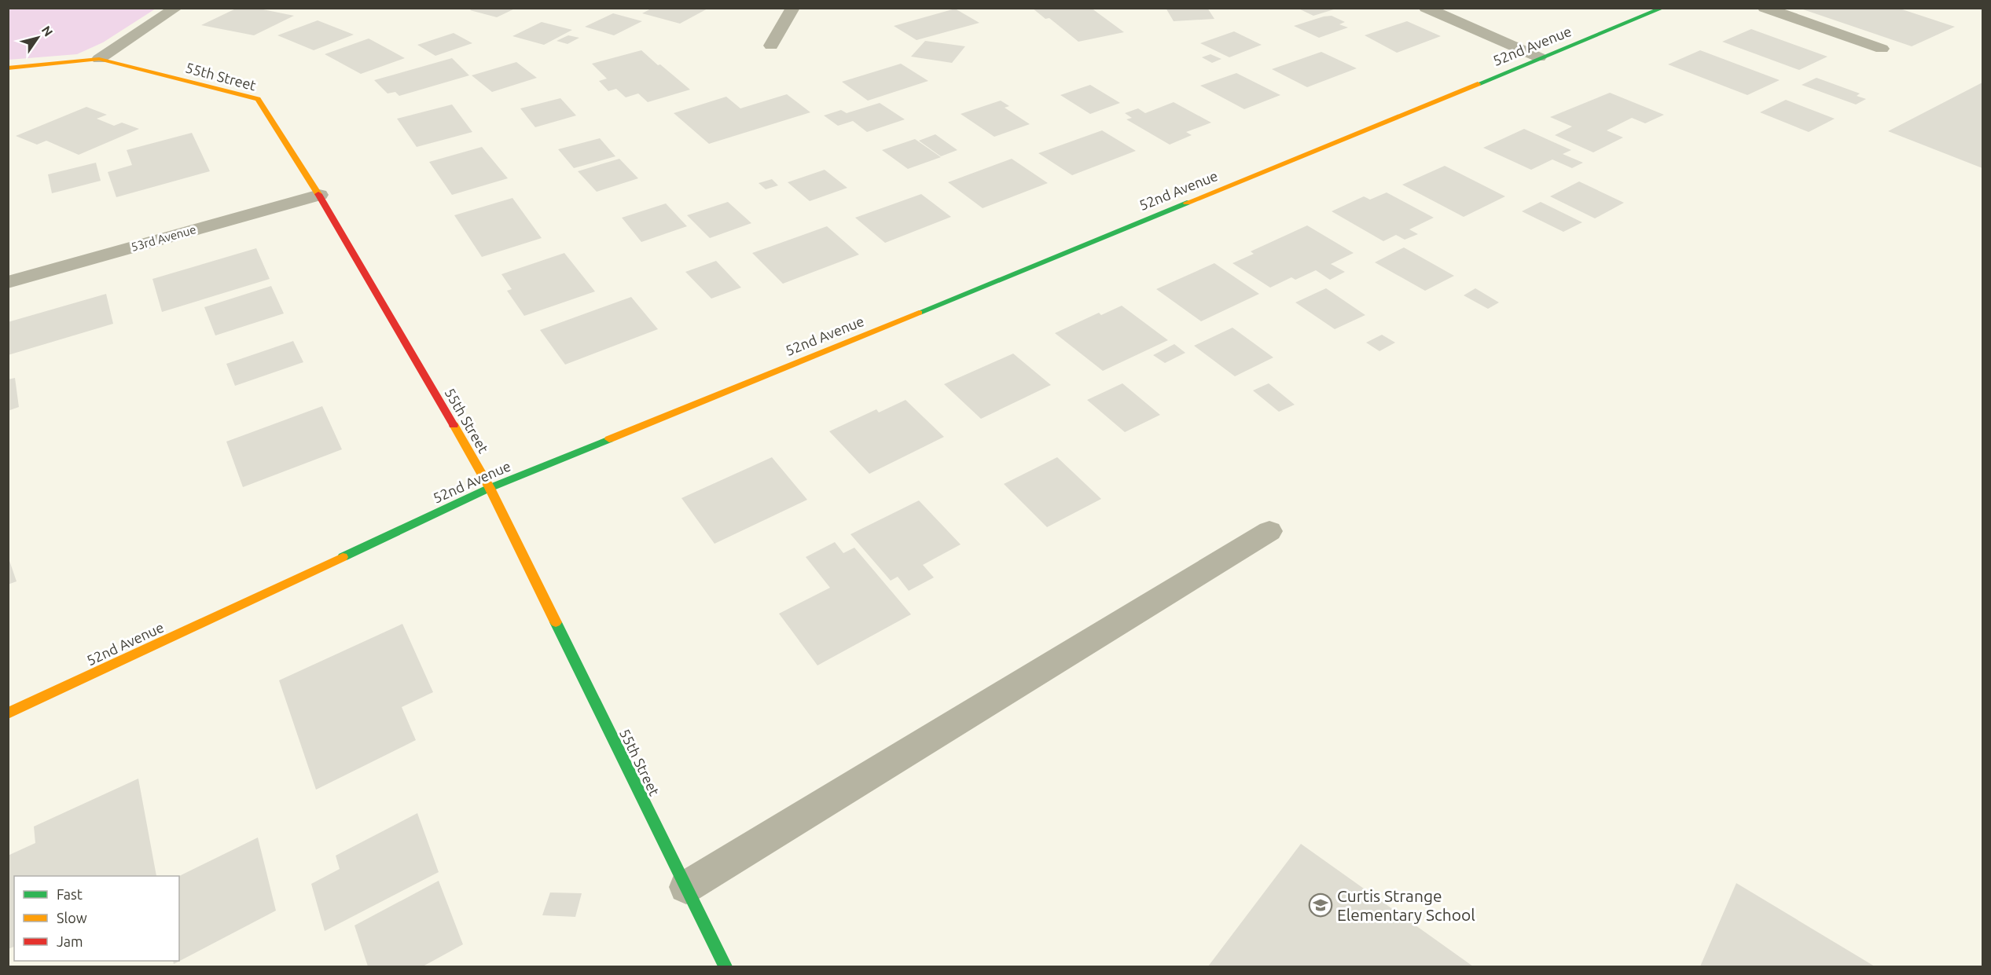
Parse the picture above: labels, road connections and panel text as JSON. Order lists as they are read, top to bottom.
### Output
{
  "streets": {
    "street": ["52nd Avenue", "55th Street", "53rd Avenue"]
  },
  "crossings": [
    ["52nd Avenue", "55th Street"],
    ["55th Street", "53rd Avenue"]
  ],
  "places": {
    "school or university": ["Curtis Strange Elementary School"]
  },
  "legend": ["Fast", "Slow", "Jam"],
  "north": "top right"
}
